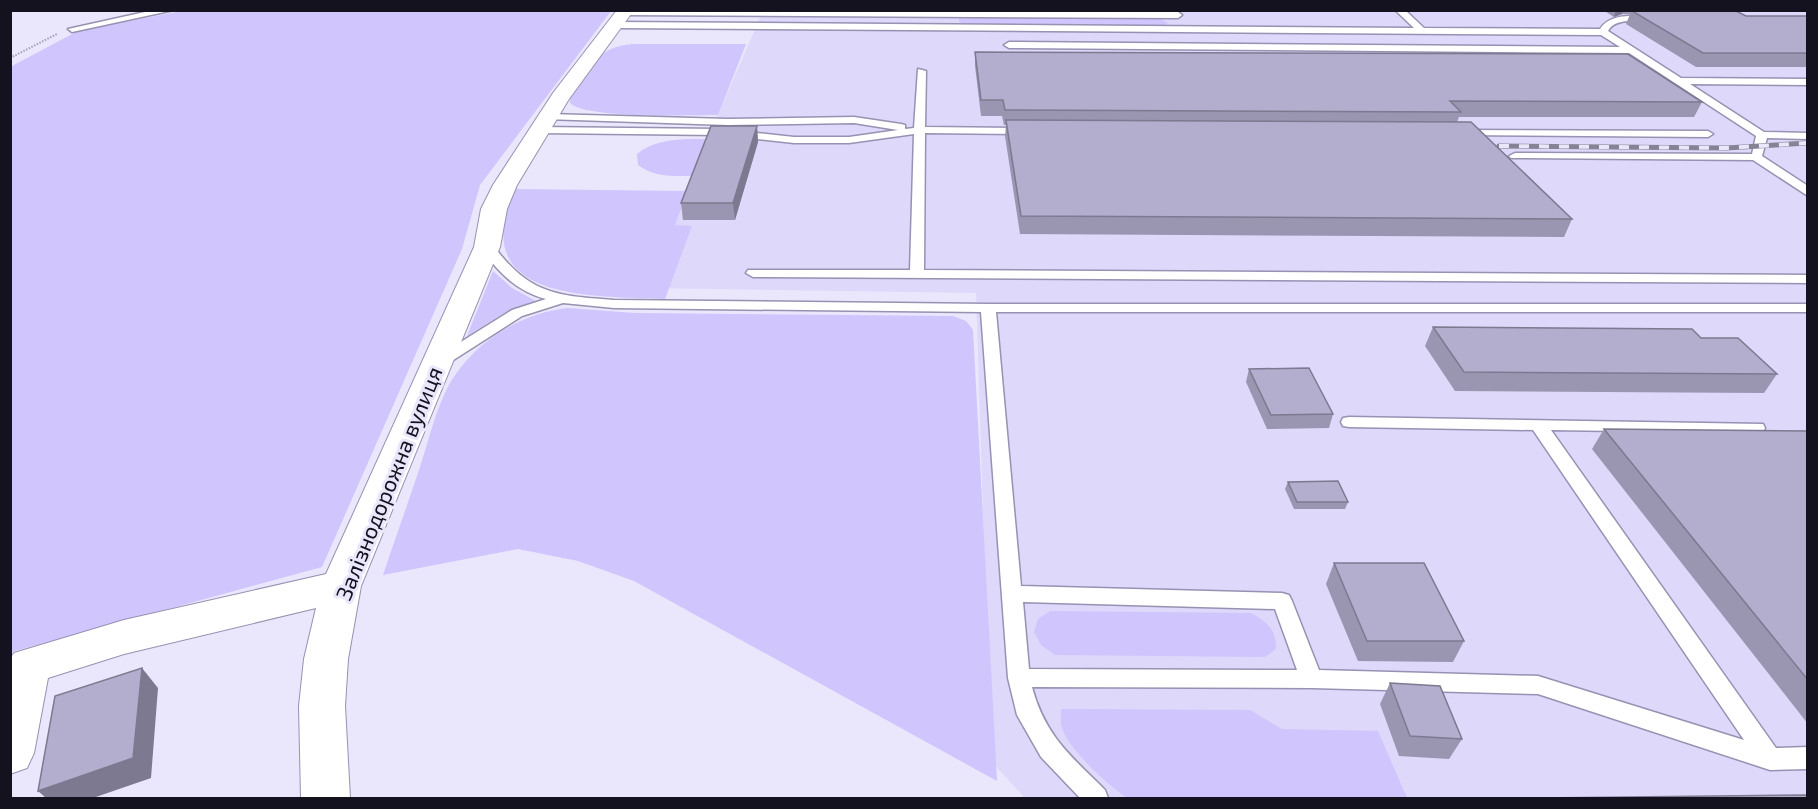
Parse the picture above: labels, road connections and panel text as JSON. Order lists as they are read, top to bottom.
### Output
{
  "streets": {
    "street": ["Залізнодорожна вулиця"]
  }
}
